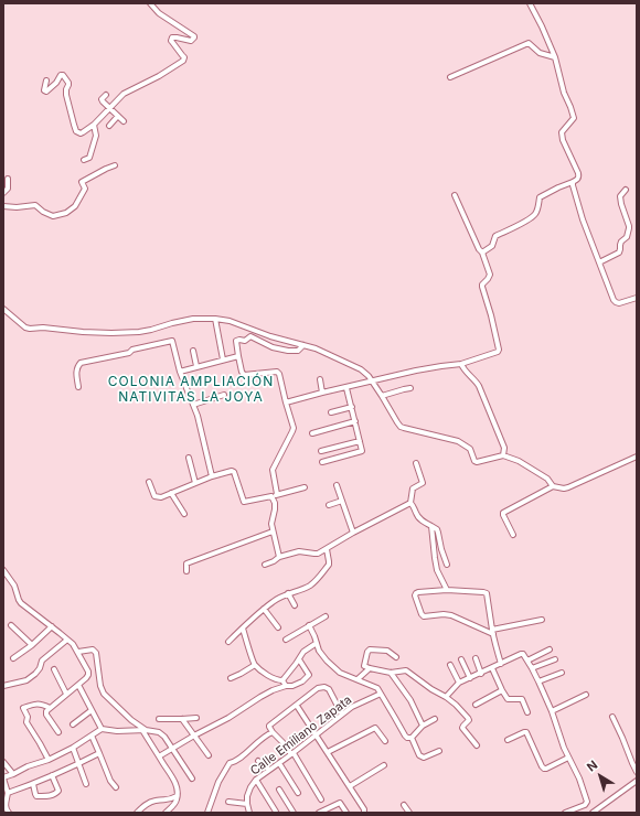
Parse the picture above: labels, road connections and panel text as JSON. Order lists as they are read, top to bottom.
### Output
{
  "streets": {
    "street": ["Calle Emiliano Zapata"]
  },
  "districts": ["COLONIA AMPLIACIÓN NATIVITAS LA JOYA"],
  "north": "top left"
}
